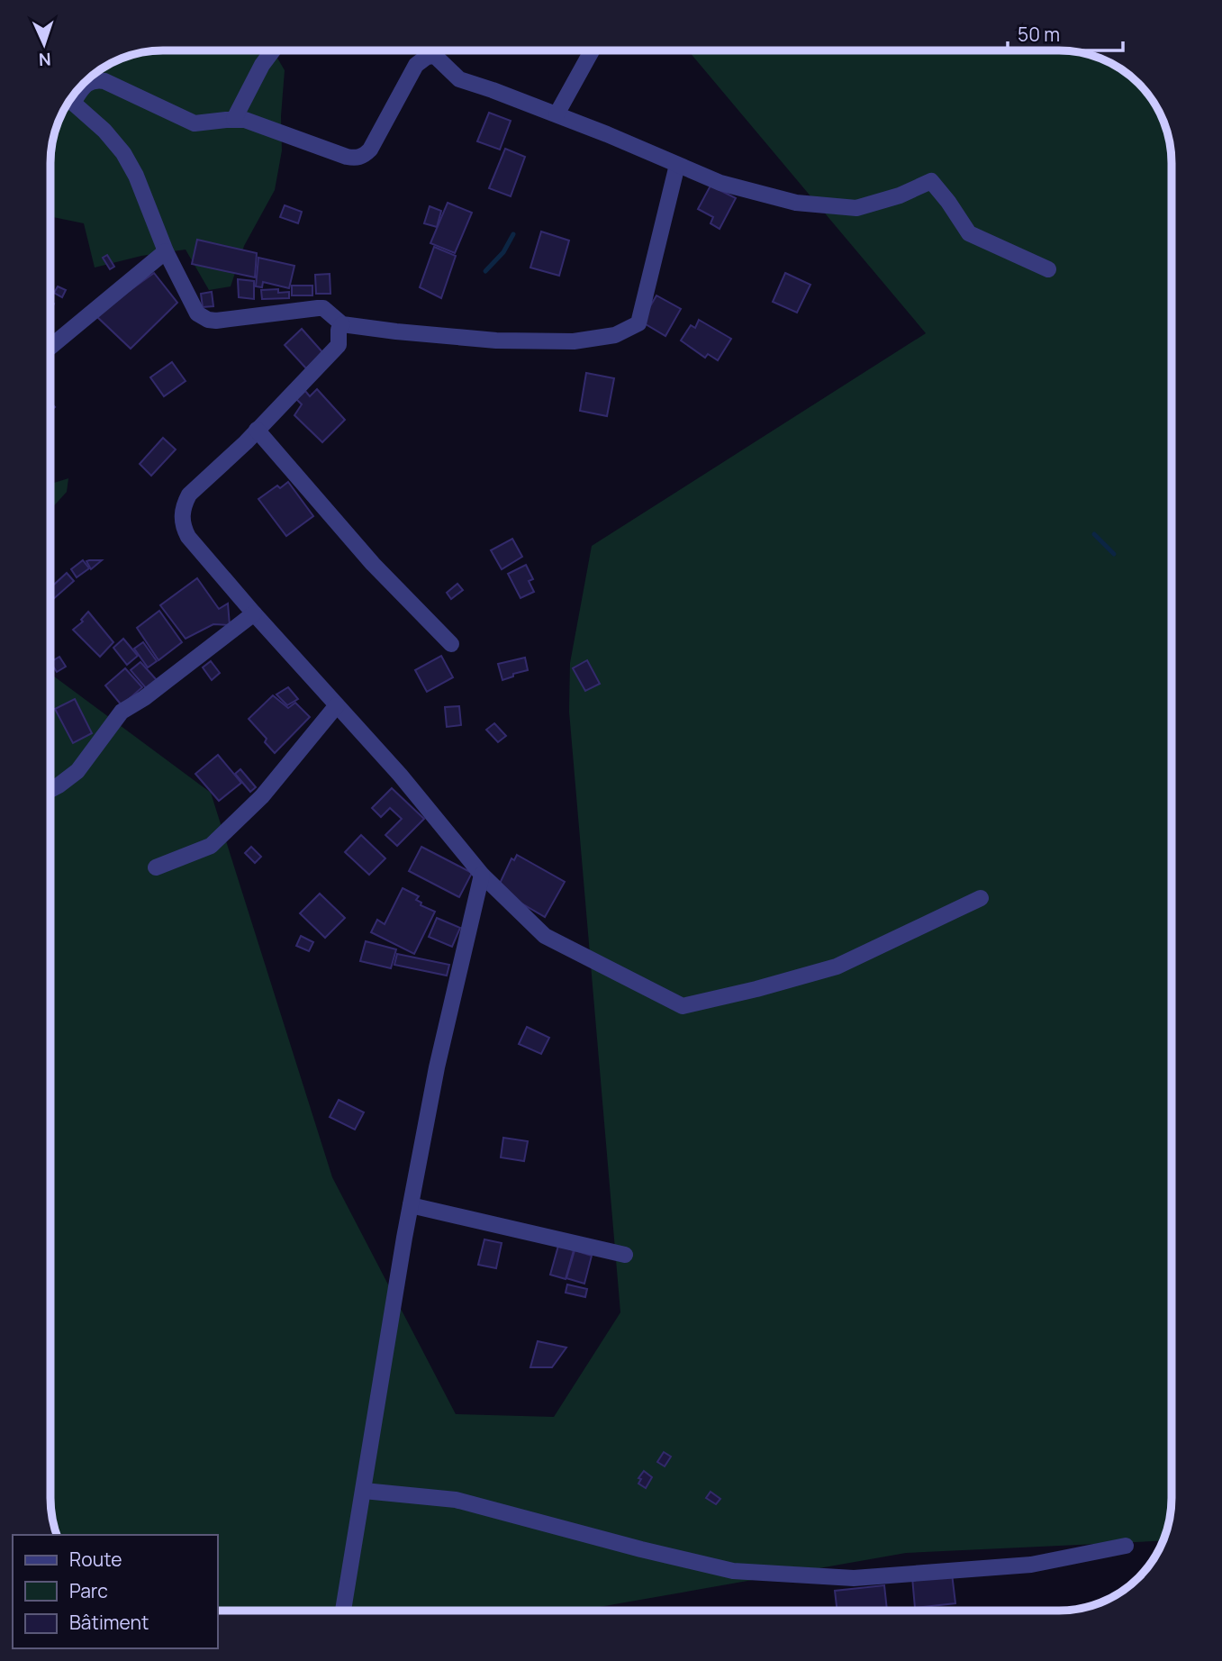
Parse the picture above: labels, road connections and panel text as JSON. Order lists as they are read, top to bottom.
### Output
{
  "legend": ["Route", "Parc", "Bâtiment"],
  "scale_bar": "50 m",
  "north": "bottom"
}
